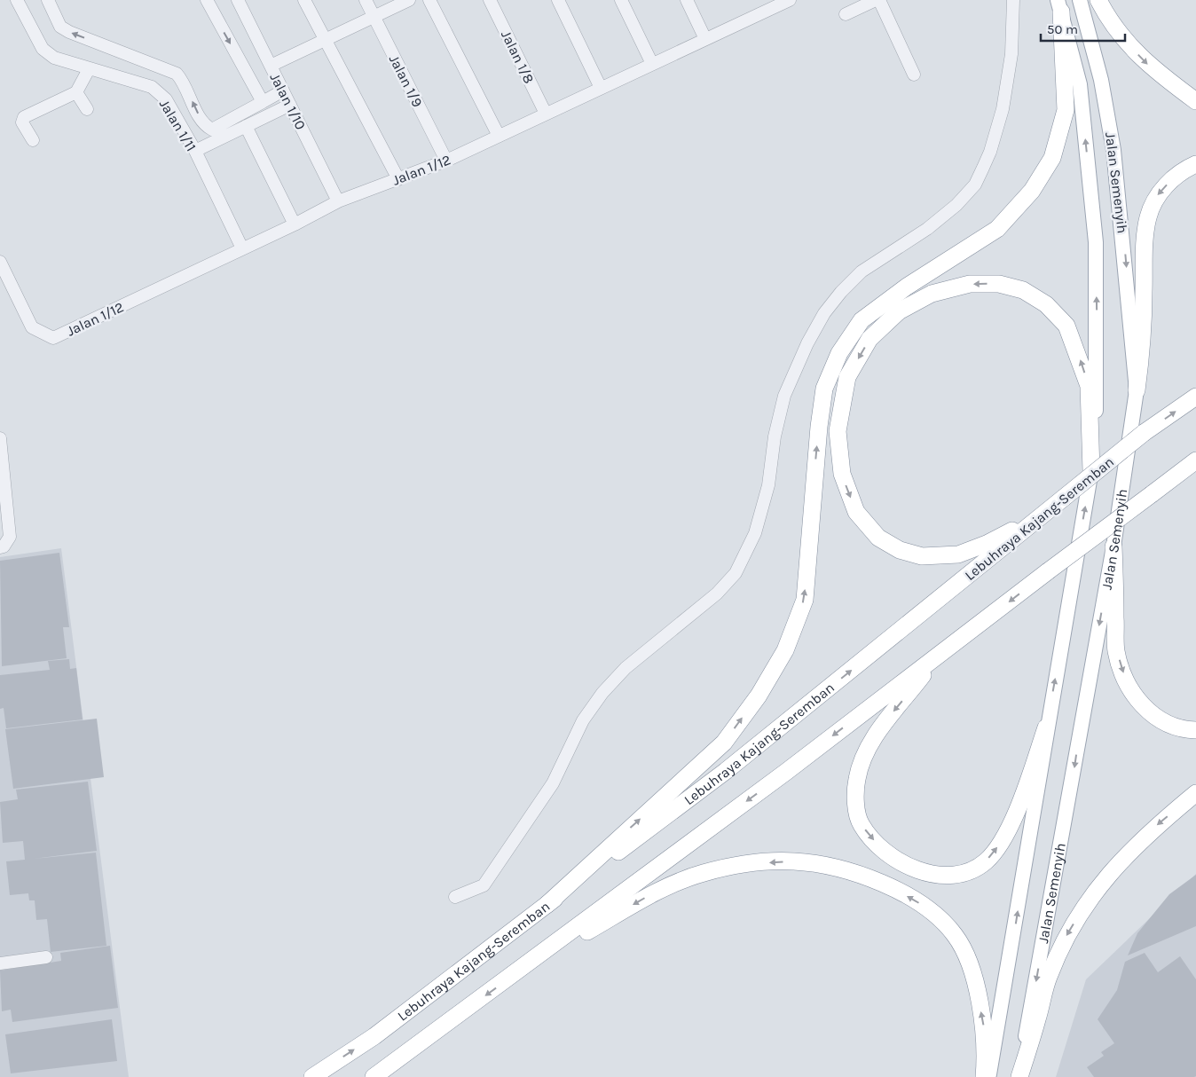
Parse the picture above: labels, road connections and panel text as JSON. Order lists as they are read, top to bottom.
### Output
{
  "streets": {
    "highway": ["Lebuhraya Kajang-Seremban"],
    "main road": ["Jalan Semenyih"],
    "street": [
      "Jalan 1/8",
      "Jalan 1/9",
      "Jalan 1/10",
      "Jalan 1/11",
      "Jalan 1/12"
    ]
  },
  "crossings": [
    ["Jalan 1/8", "Jalan 1/12"],
    ["Jalan 1/9", "Jalan 1/12"],
    ["Jalan 1/10", "Jalan 1/12"],
    ["Jalan 1/11", "Jalan 1/12"]
  ],
  "scale_bar": "50 m"
}
